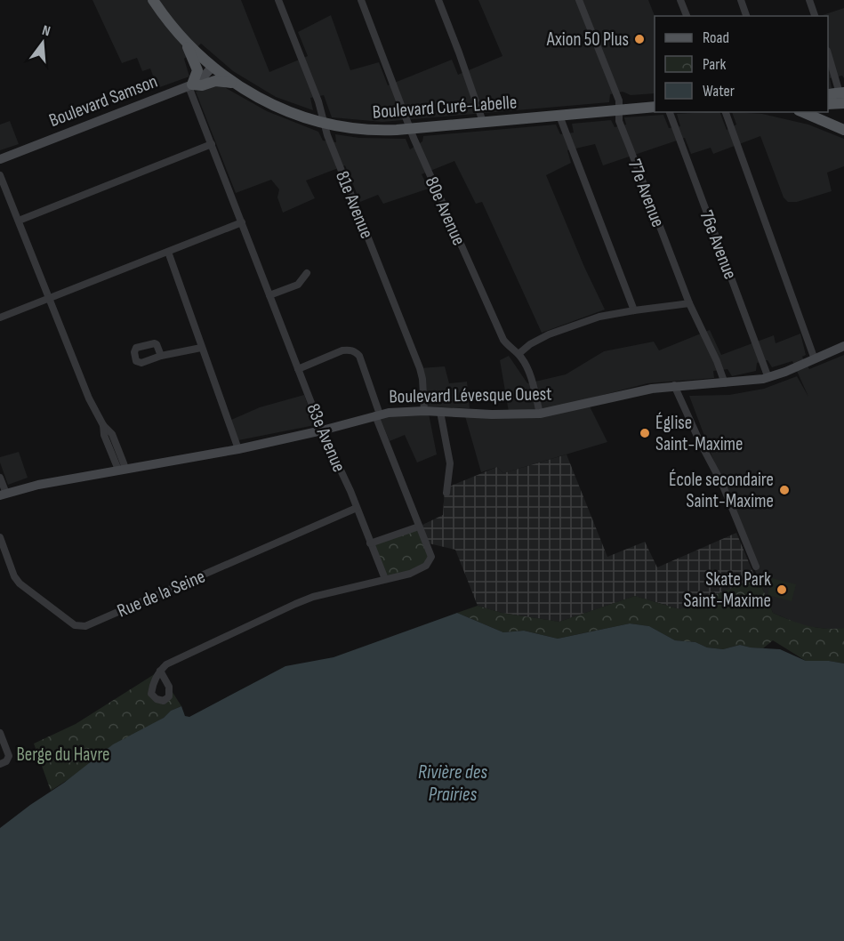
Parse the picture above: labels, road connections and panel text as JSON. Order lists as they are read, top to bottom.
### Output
{
  "streets": {
    "main road": ["Boulevard Curé-Labelle"],
    "street": [
      "Boulevard Samson",
      "77e Avenue",
      "81e Avenue",
      "80e Avenue",
      "76e Avenue",
      "Boulevard Lévesque Ouest",
      "83e Avenue",
      "Rue de la Seine"
    ]
  },
  "crossings": [
    ["Boulevard Samson", "Boulevard Curé-Labelle"],
    ["Boulevard Samson", "83e Avenue"],
    ["Boulevard Curé-Labelle", "77e Avenue"],
    ["Boulevard Curé-Labelle", "81e Avenue"],
    ["Boulevard Curé-Labelle", "80e Avenue"],
    ["77e Avenue", "Boulevard Lévesque Ouest"],
    ["81e Avenue", "Boulevard Lévesque Ouest"],
    ["80e Avenue", "Boulevard Lévesque Ouest"],
    ["76e Avenue", "Boulevard Lévesque Ouest"],
    ["Boulevard Lévesque Ouest", "83e Avenue"],
    ["83e Avenue", "Rue de la Seine"]
  ],
  "water": ["Rivière des Prairies"],
  "parks": ["Berge du Havre"],
  "places": [
    "Axion 50 Plus",
    "Église Saint-Maxime",
    "École secondaire Saint-Maxime",
    "Skate Park Saint-Maxime"
  ],
  "legend": ["Road", "Park", "Water"],
  "north": "top"
}
